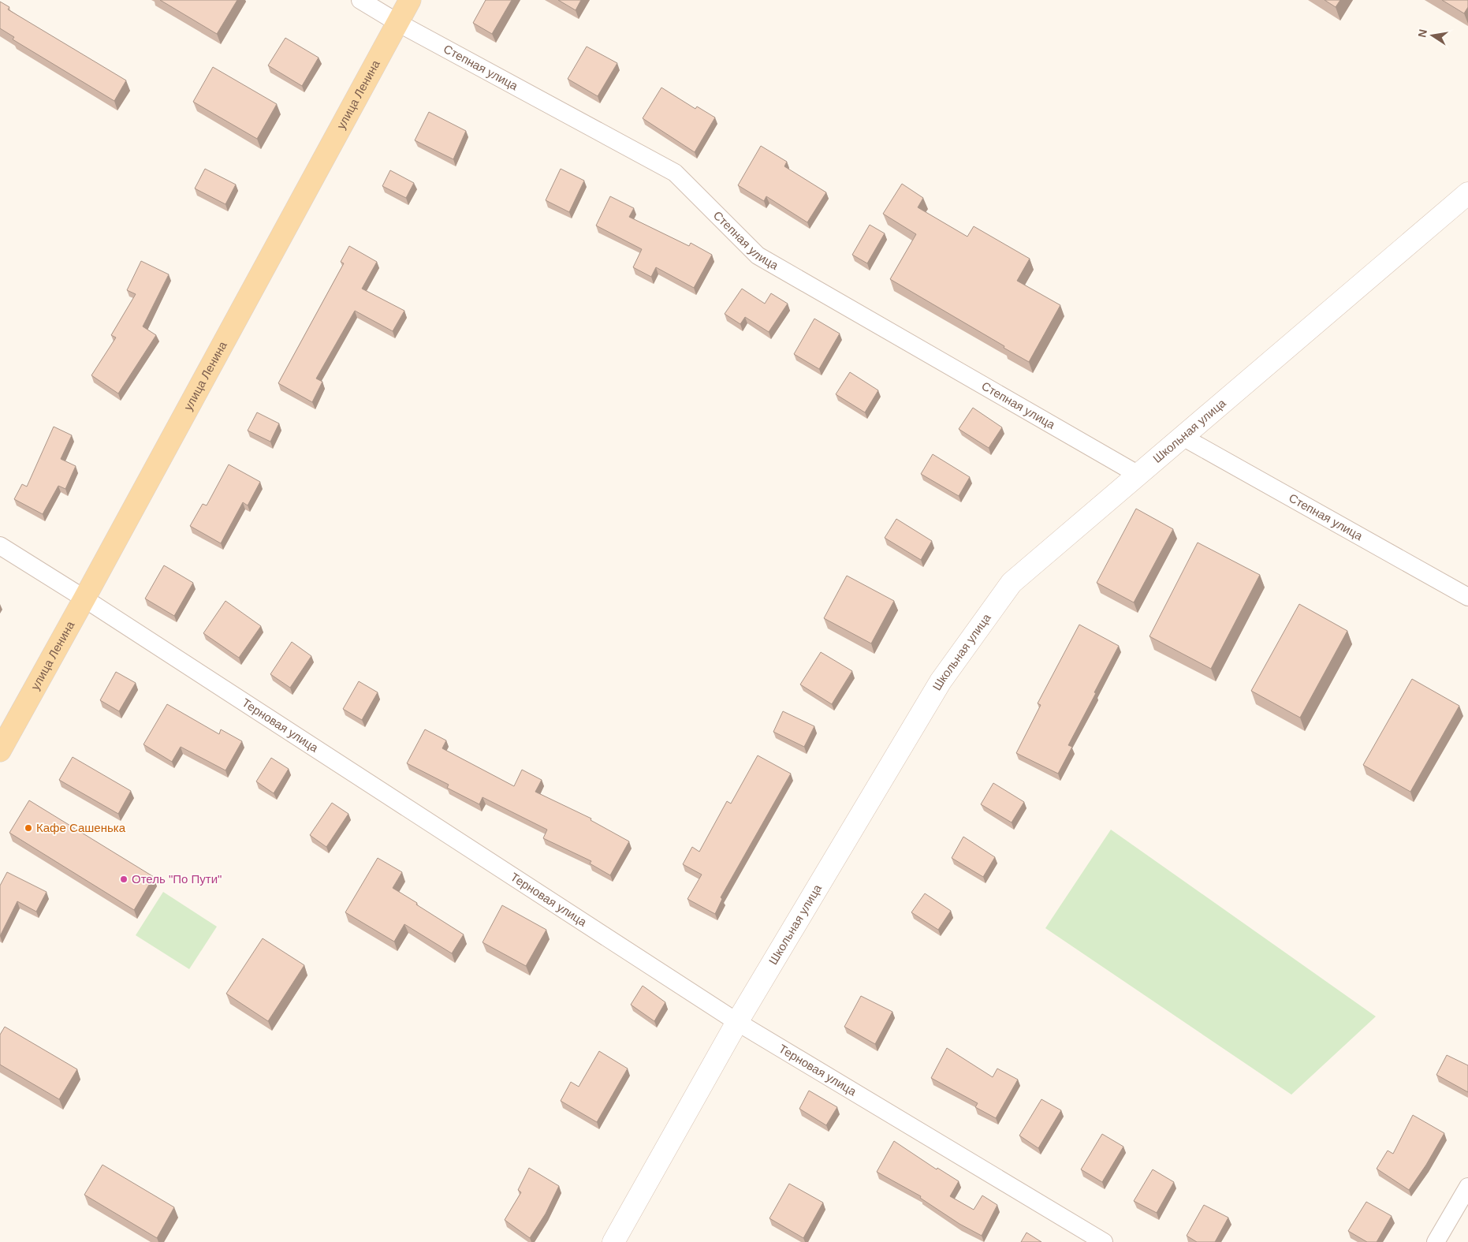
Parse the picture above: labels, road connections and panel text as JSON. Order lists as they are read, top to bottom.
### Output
{
  "streets": {
    "main road": ["улица Ленина"],
    "street": ["Степная улица", "Школьная улица", "Терновая улица"]
  },
  "crossings": [
    ["Степная улица", "улица Ленина"],
    ["Степная улица", "Школьная улица"],
    ["улица Ленина", "Терновая улица"],
    ["Школьная улица", "Терновая улица"]
  ],
  "places": ["Кафе Сашенька", "Отель \"По Пути\""],
  "north": "left"
}
